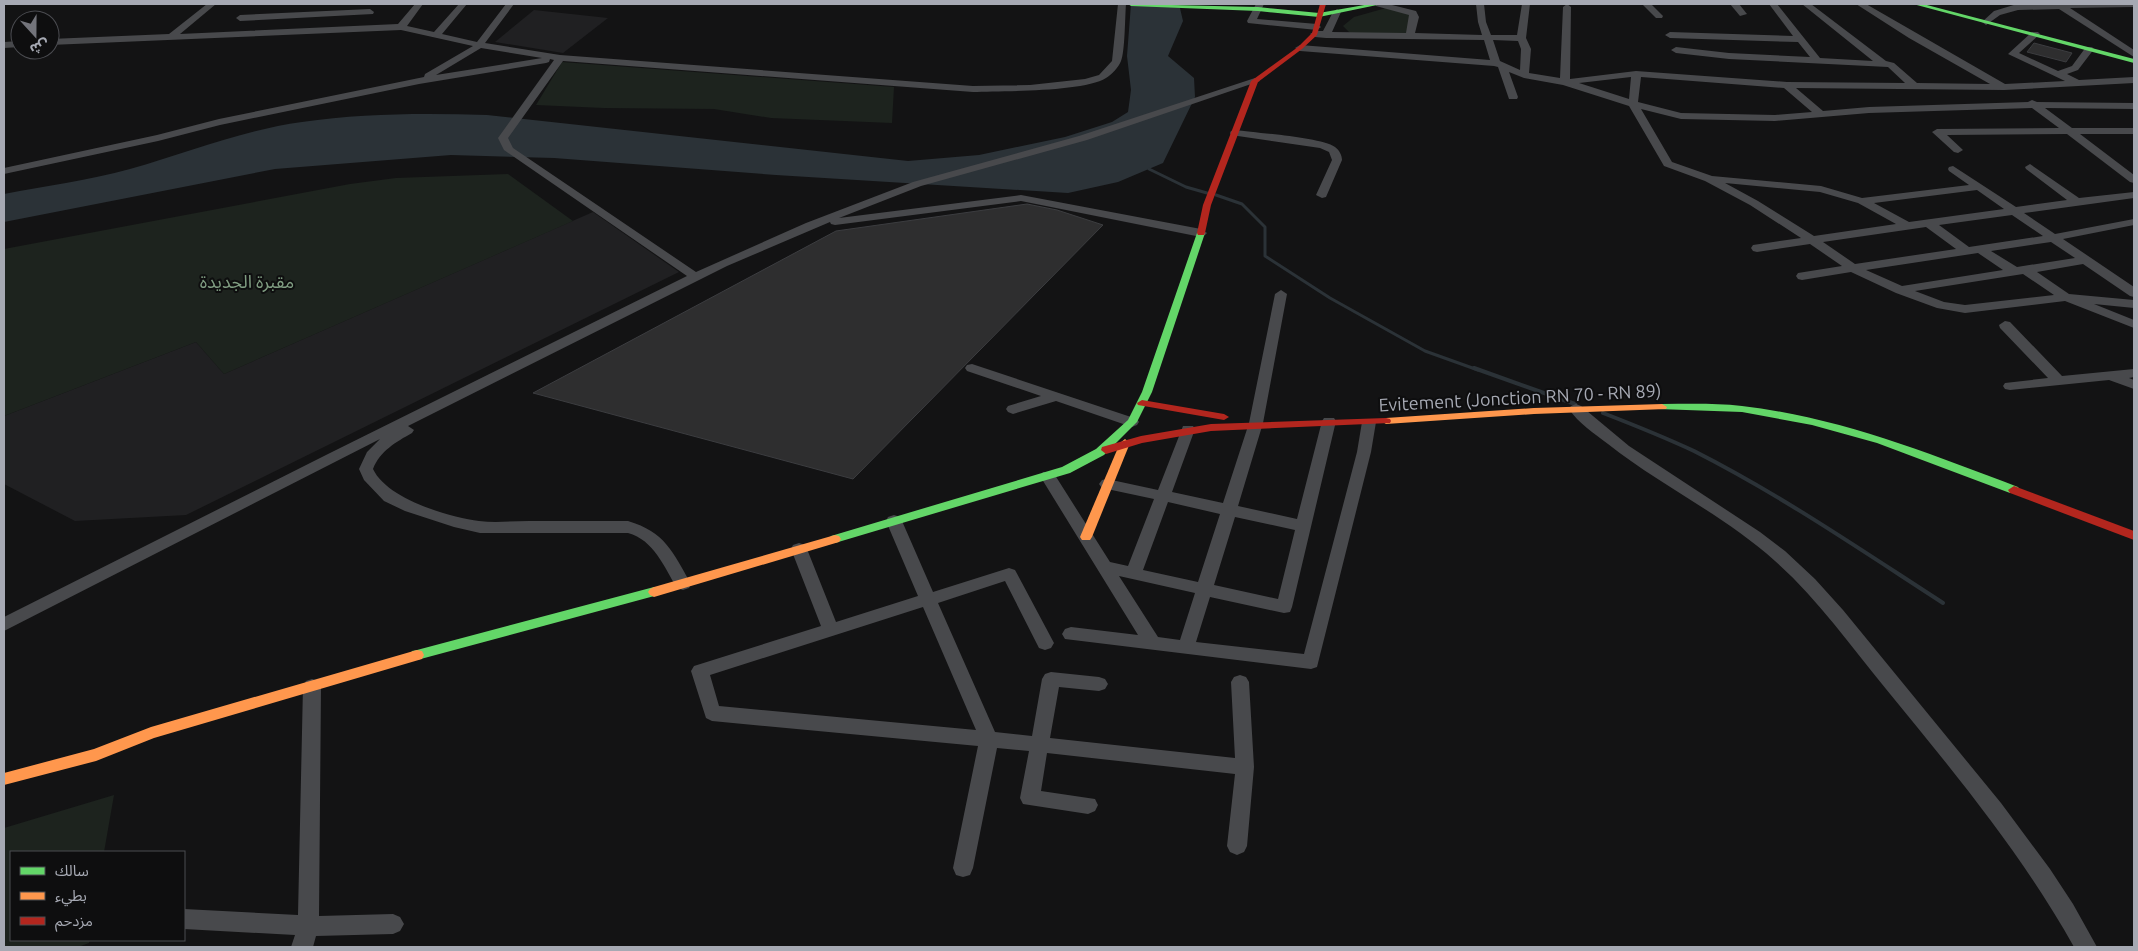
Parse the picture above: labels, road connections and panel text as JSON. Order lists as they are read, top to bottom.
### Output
{
  "streets": {
    "main road": ["Evitement (Jonction RN 70 - RN 89)"]
  },
  "parks": ["مقبرة الجديدة"],
  "legend": ["سالك", "بطيء", "مزدحم"],
  "north": "bottom"
}
